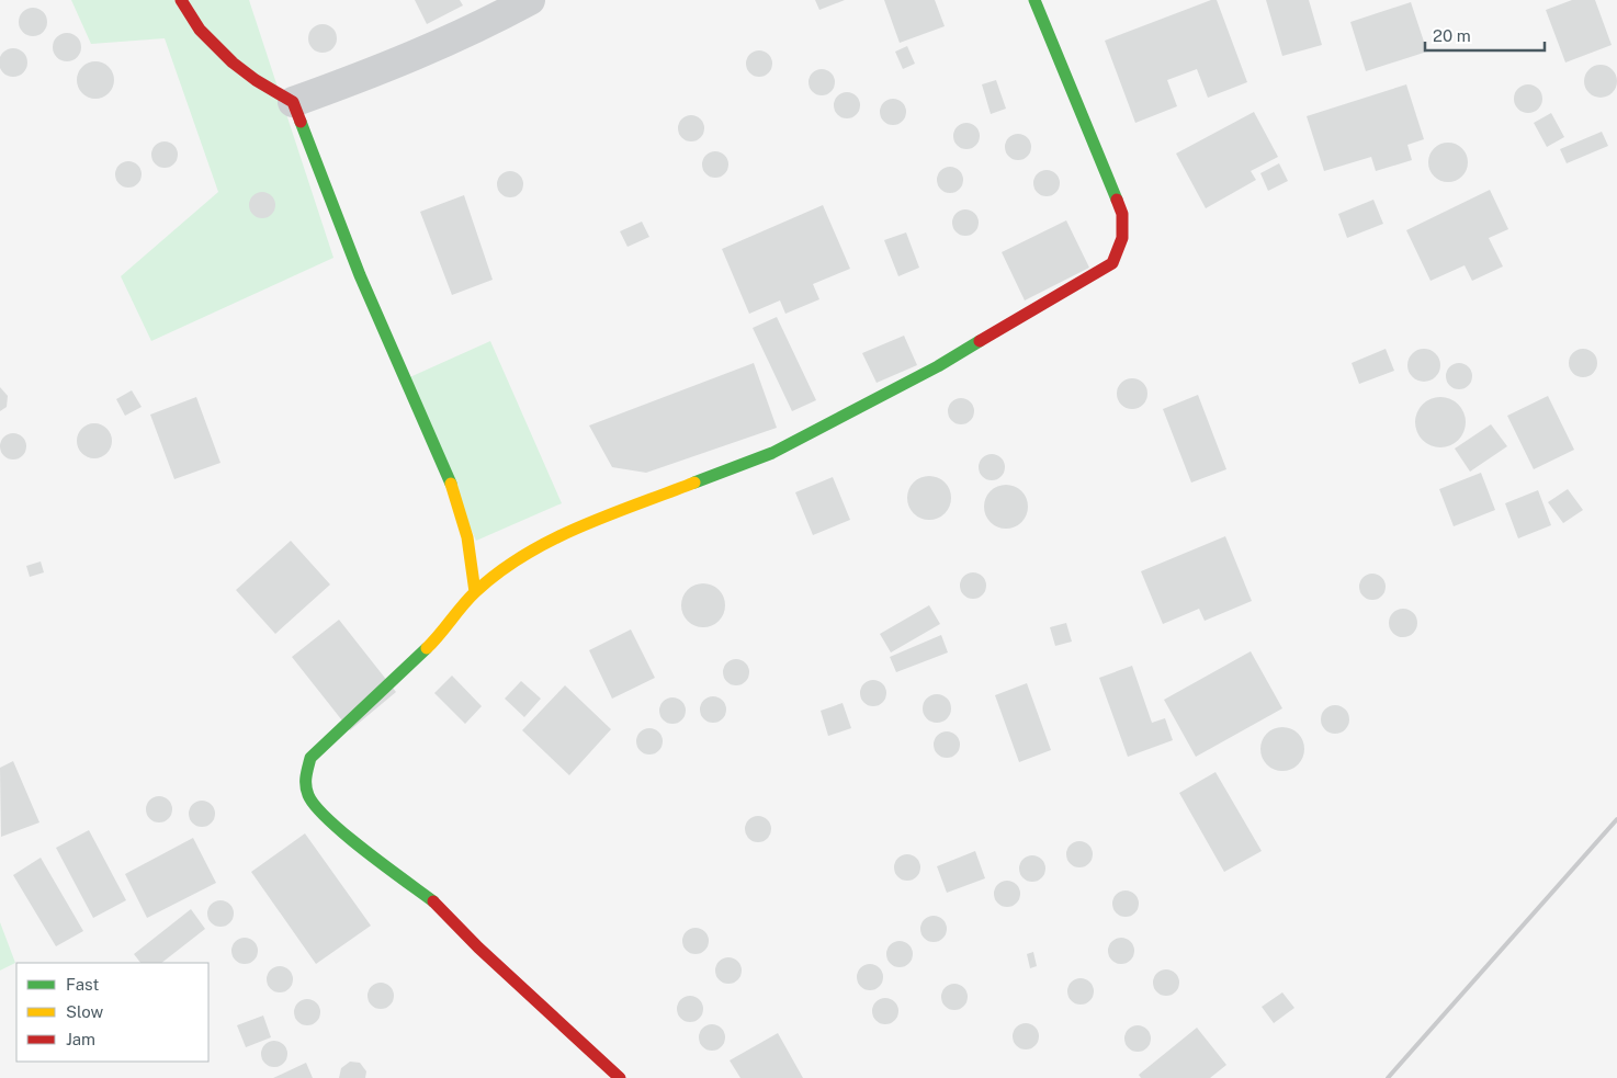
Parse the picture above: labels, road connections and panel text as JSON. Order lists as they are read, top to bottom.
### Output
{
  "legend": ["Fast", "Slow", "Jam"],
  "scale_bar": "20 m"
}
